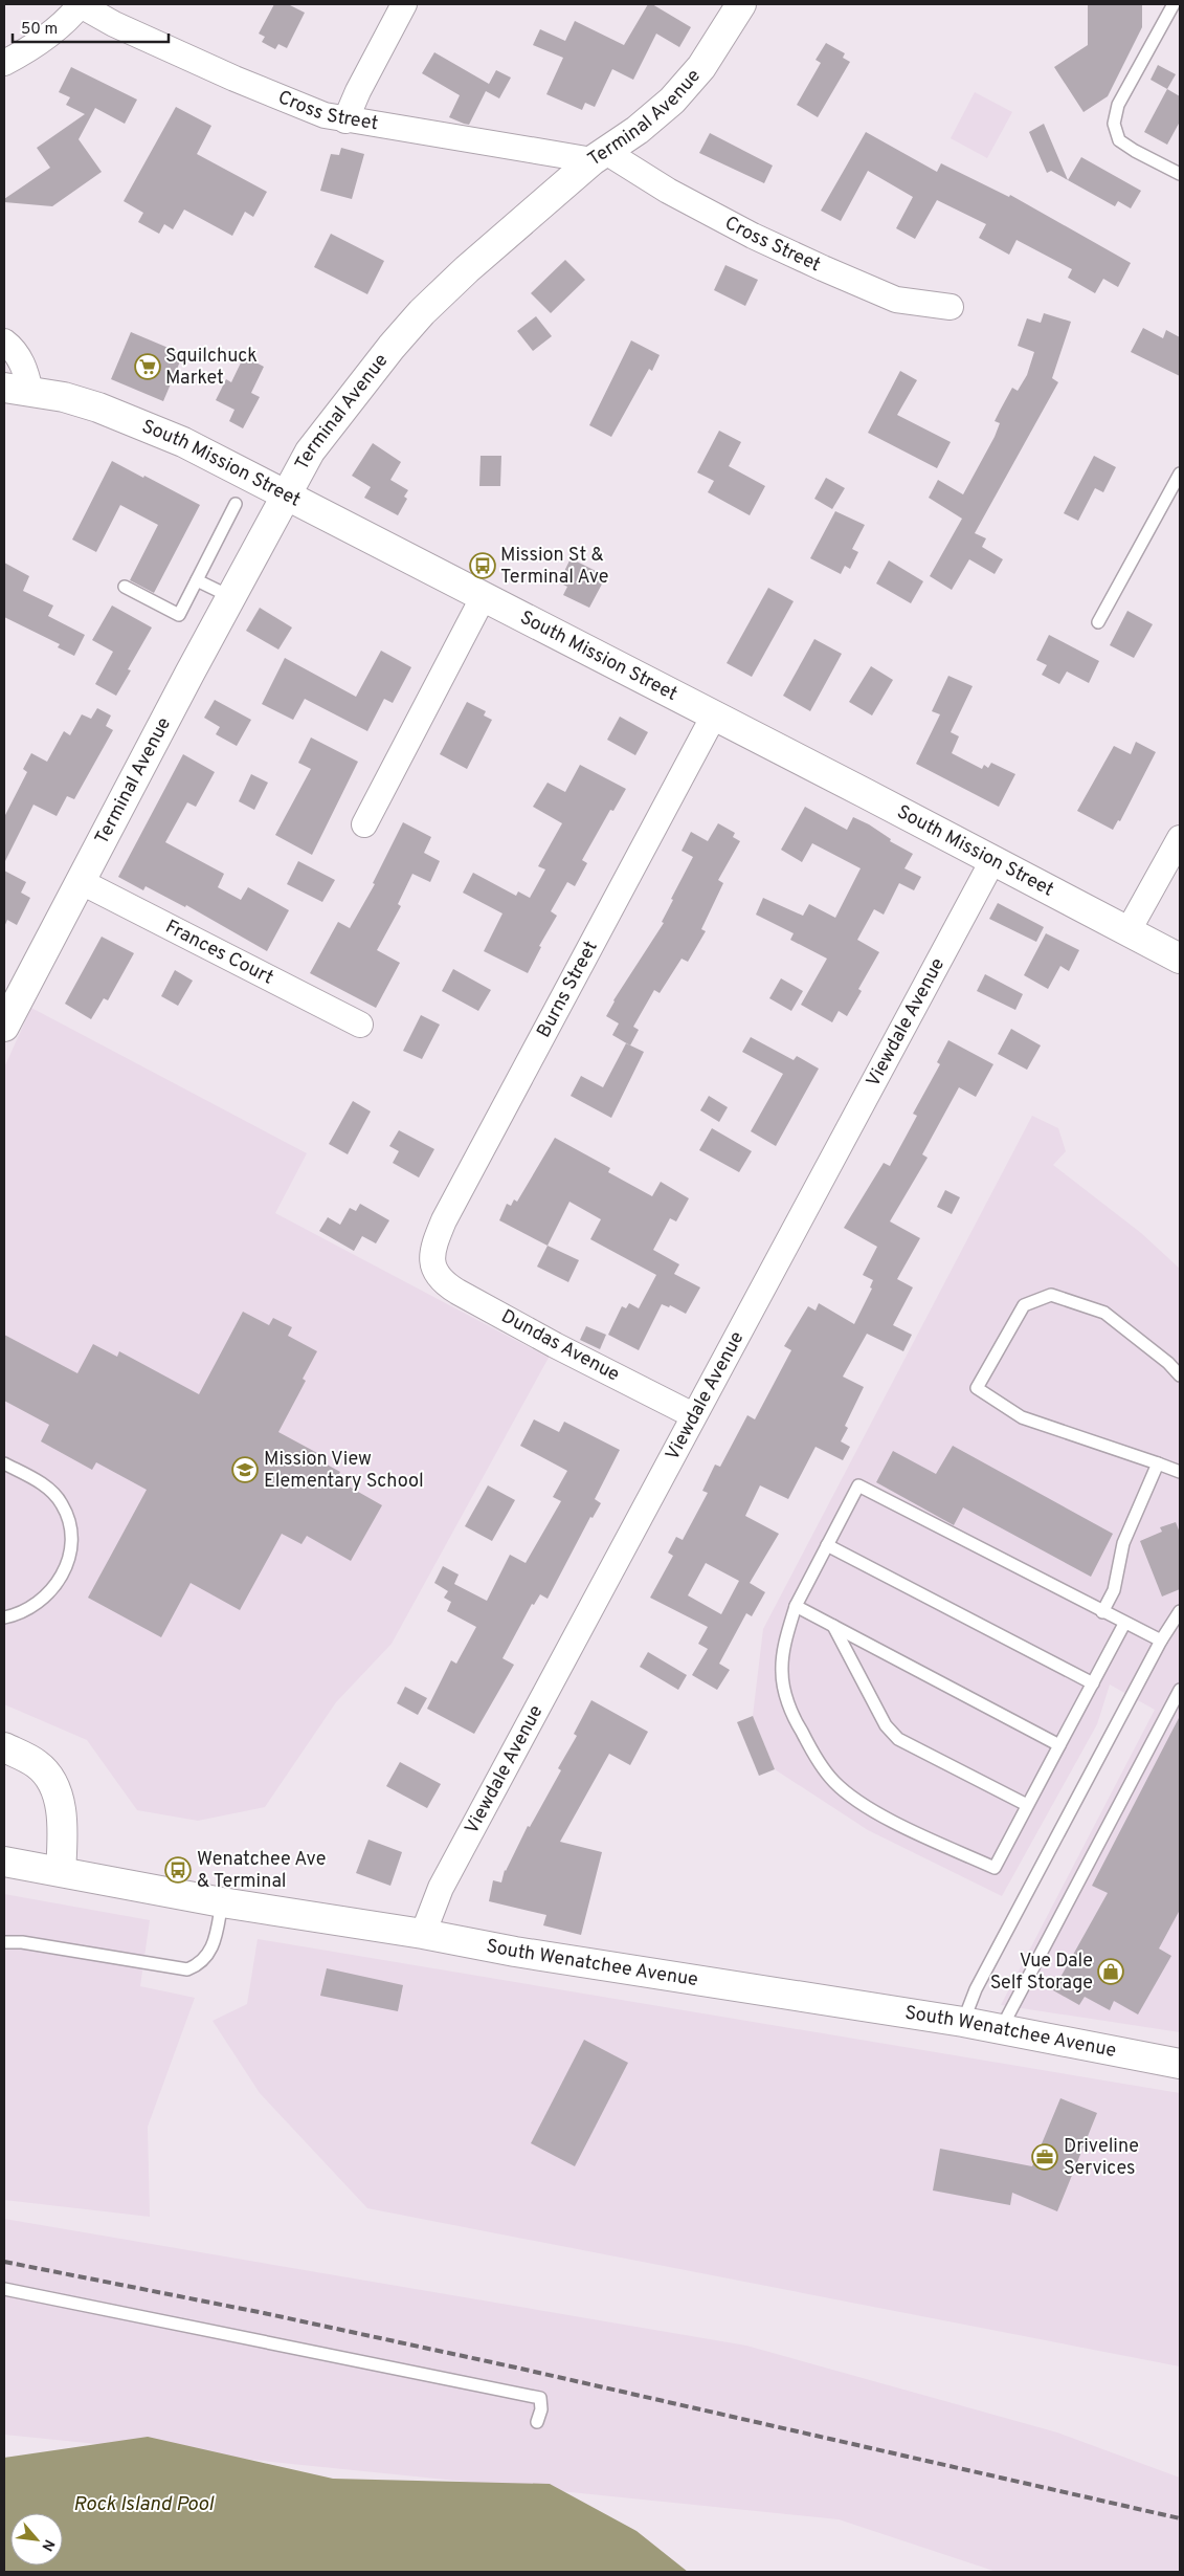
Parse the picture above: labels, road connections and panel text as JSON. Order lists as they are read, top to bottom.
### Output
{
  "streets": {
    "main road": ["Terminal Avenue", "South Mission Street", "South Wenatchee Avenue"],
    "street": [
      "Cross Street",
      "Frances Court",
      "Burns Street",
      "Viewdale Avenue",
      "Dundas Avenue"
    ]
  },
  "crossings": [
    ["Cross Street", "Terminal Avenue"],
    ["Terminal Avenue", "South Mission Street"],
    ["Terminal Avenue", "Frances Court"],
    ["South Mission Street", "Burns Street"],
    ["South Mission Street", "Viewdale Avenue"],
    ["Burns Street", "Dundas Avenue"],
    ["Viewdale Avenue", "Dundas Avenue"],
    ["Viewdale Avenue", "South Wenatchee Avenue"]
  ],
  "water": ["Rock Island Pool"],
  "places": {
    "supermarket": ["Squilchuck Market"],
    "bus stop": ["Mission St & Terminal Ave", "Wenatchee Ave & Terminal"],
    "school or university": ["Mission View Elementary School"],
    "shop": ["Vue Dale Self Storage"],
    "office": ["Driveline Services"]
  },
  "scale_bar": "50 m",
  "north": "bottom right"
}
